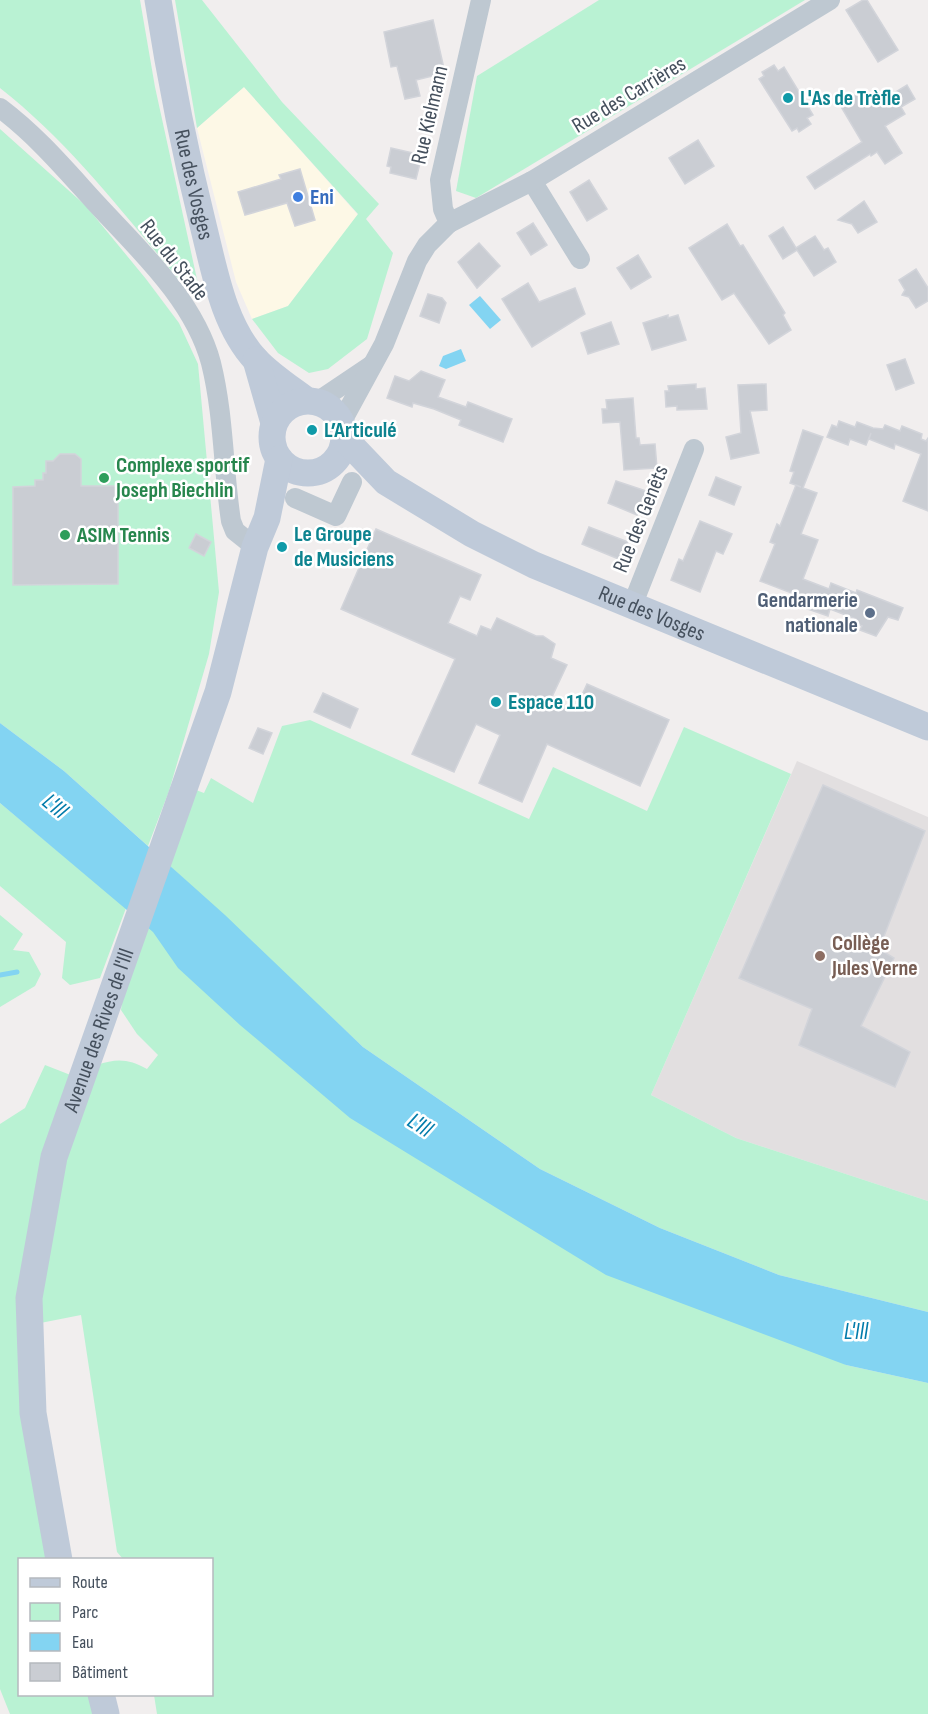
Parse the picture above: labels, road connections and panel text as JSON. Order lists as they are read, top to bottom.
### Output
{
  "streets": {
    "main road": ["Rue des Vosges", "Avenue des Rives de l'Ill"],
    "street": [
      "Rue des Carrières",
      "Rue Kielmann",
      "Rue du Stade",
      "Rue des Genêts"
    ]
  },
  "crossings": [
    ["Rue des Carrières", "Rue Kielmann"],
    ["Rue des Vosges", "Rue des Genêts"],
    ["Rue des Vosges", "Avenue des Rives de l'Ill"],
    ["Rue du Stade", "Avenue des Rives de l'Ill"]
  ],
  "water": ["L'Ill"],
  "places": [
    "L'As de Trèfle",
    "Eni",
    "L’Articulé",
    "Complexe sportif Joseph Biechlin",
    "ASIM Tennis",
    "Le Groupe de Musiciens",
    "Gendarmerie nationale",
    "Espace 110",
    "Collège Jules Verne"
  ],
  "legend": [
    "Route",
    "Parc",
    "Eau",
    "Bâtiment"
  ]
}
